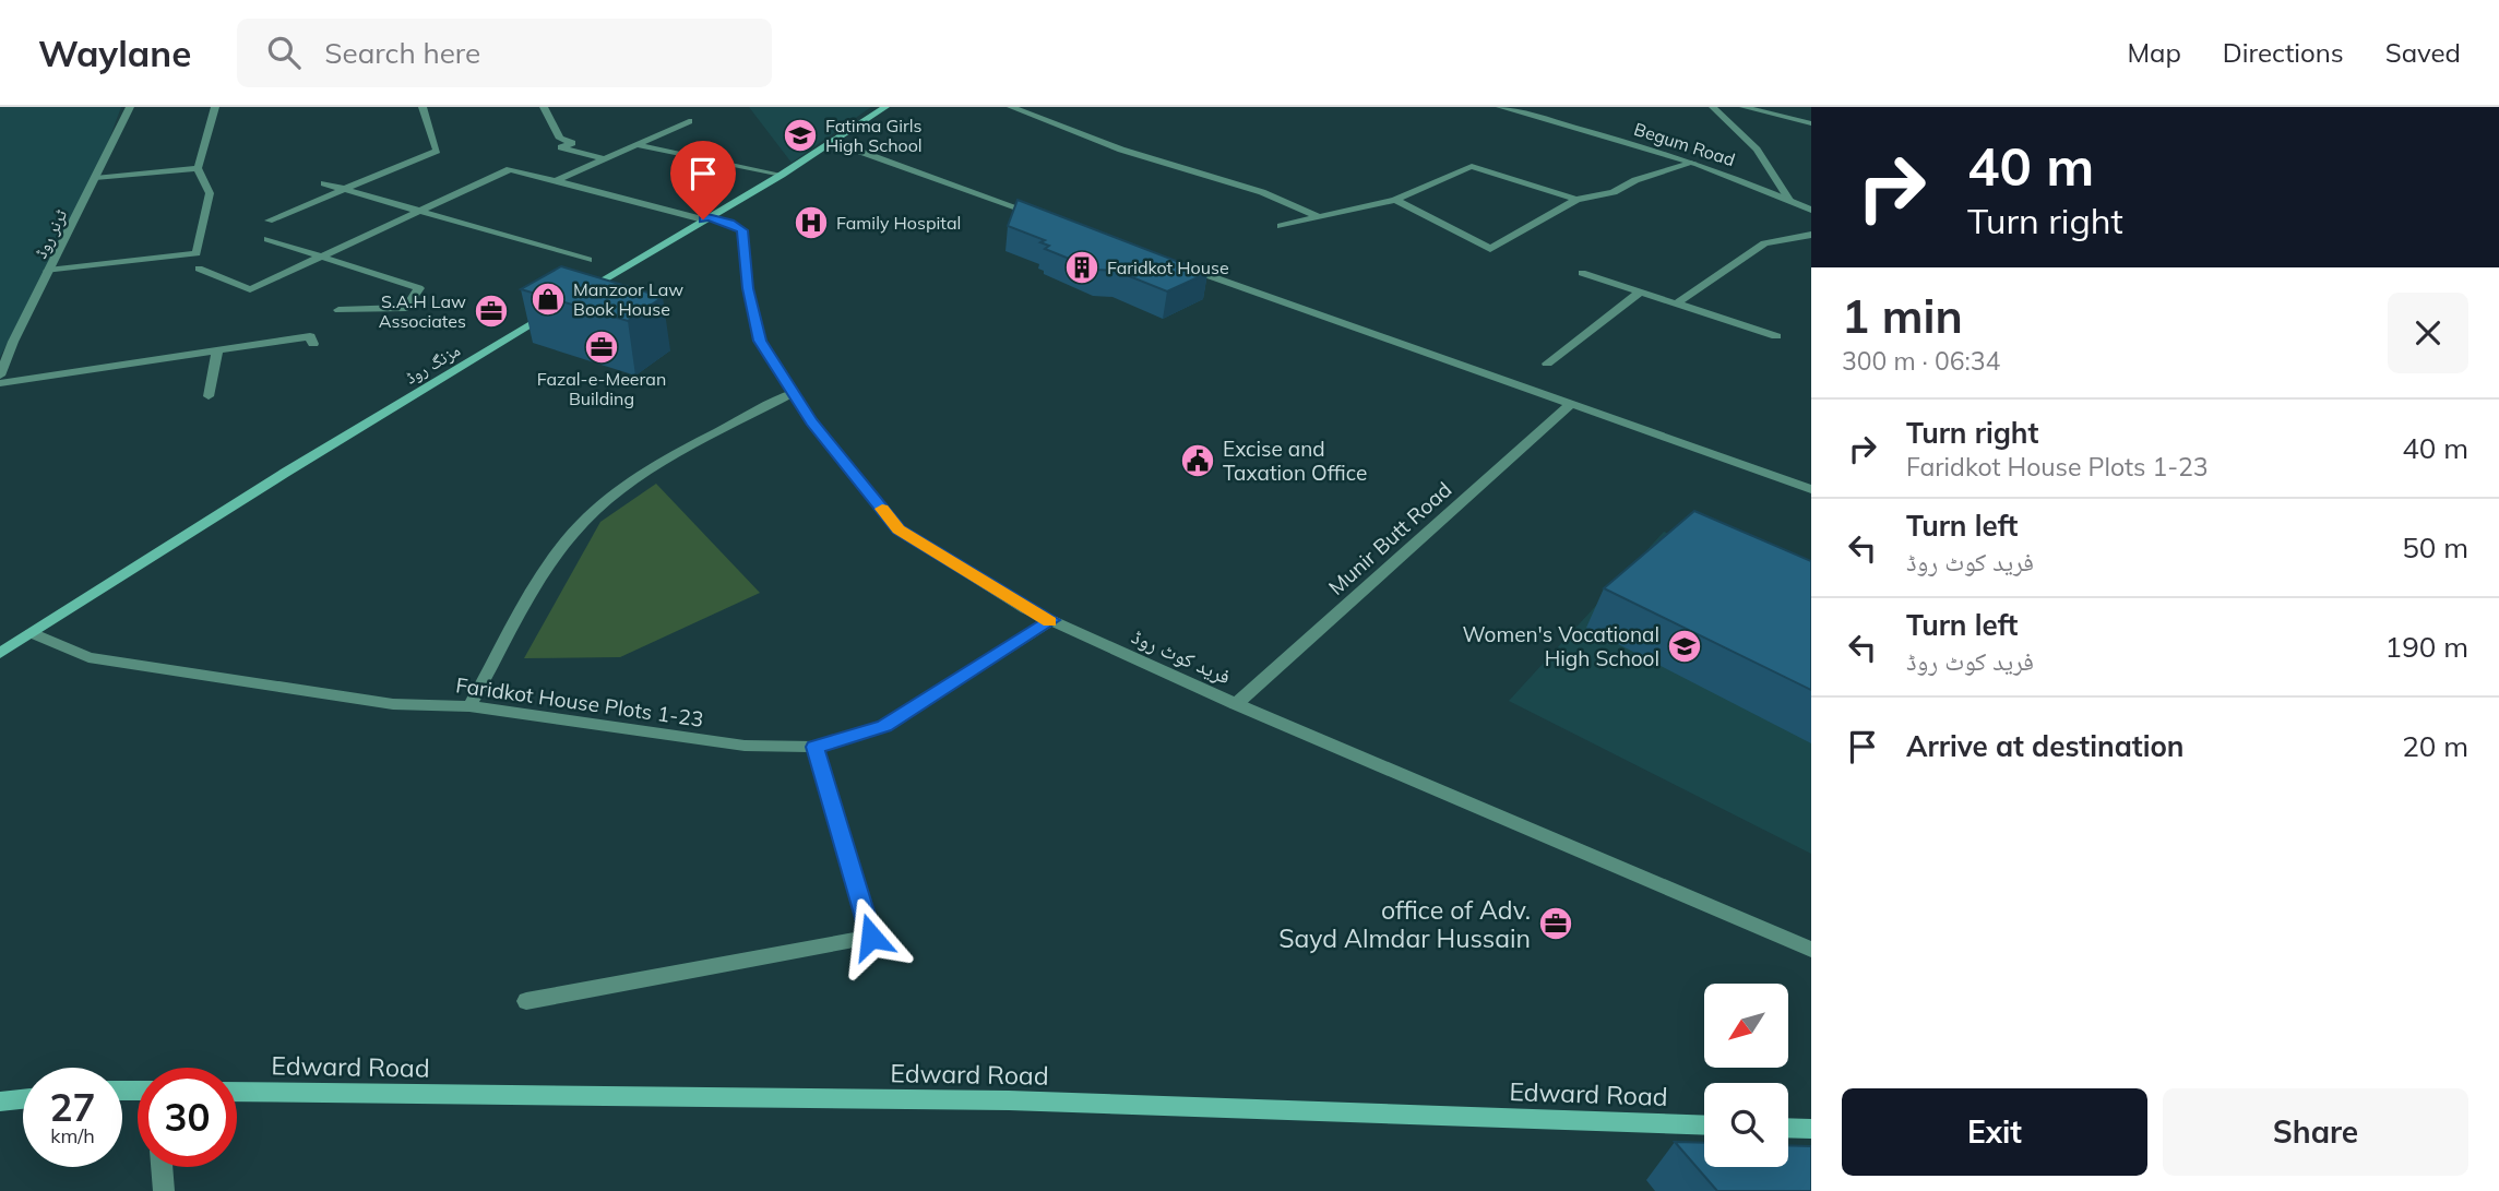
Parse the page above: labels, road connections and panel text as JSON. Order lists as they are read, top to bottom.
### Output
{
  "streets": {
    "main road": ["مزنگ روڈ", "Edward Road"],
    "street": [
      "Begum Road",
      "ٹرنر روڈ",
      "Munir Butt Road",
      "فرید کوٹ روڈ",
      "Faridkot House Plots 1-23"
    ]
  },
  "crossings": [
    ["مزنگ روڈ", "Faridkot House Plots 1-23"],
    ["Munir Butt Road", "فرید کوٹ روڈ"],
    ["فرید کوٹ روڈ", "Faridkot House Plots 1-23"]
  ],
  "places": {
    "school or university": ["Fatima Girls High School", "Women's Vocational High School"],
    "hospital": ["Family Hospital"],
    "building": ["Faridkot House"],
    "shop": ["Manzoor Law Book House"],
    "office": ["S.A.H Law Associates", "Fazal-e-Meeran Building", "office of Adv. Sayd Almdar Hussain"],
    "public building": ["Excise and Taxation Office"]
  },
  "north": "bottom left",
  "page": {
    "header": "Waylane",
    "search": "Search here",
    "nav": ["Map", "Directions", "Saved"],
    "turn": ["40 m", "Turn right"],
    "heading": ["1 min", "300 m · 06:34"],
    "list": [
      {
        "name": "Turn right",
        "note": "Faridkot House Plots 1-23",
        "value": "40 m"
      },
      {
        "name": "Turn left",
        "note": "فرید کوٹ روڈ",
        "value": "50 m"
      },
      {
        "name": "Turn left",
        "note": "فرید کوٹ روڈ",
        "value": "190 m"
      },
      {
        "name": "Arrive at destination",
        "value": "20 m"
      }
    ],
    "speed": "27 km/h",
    "limit": "30",
    "buttons": ["Exit", "Share"]
  }
}
